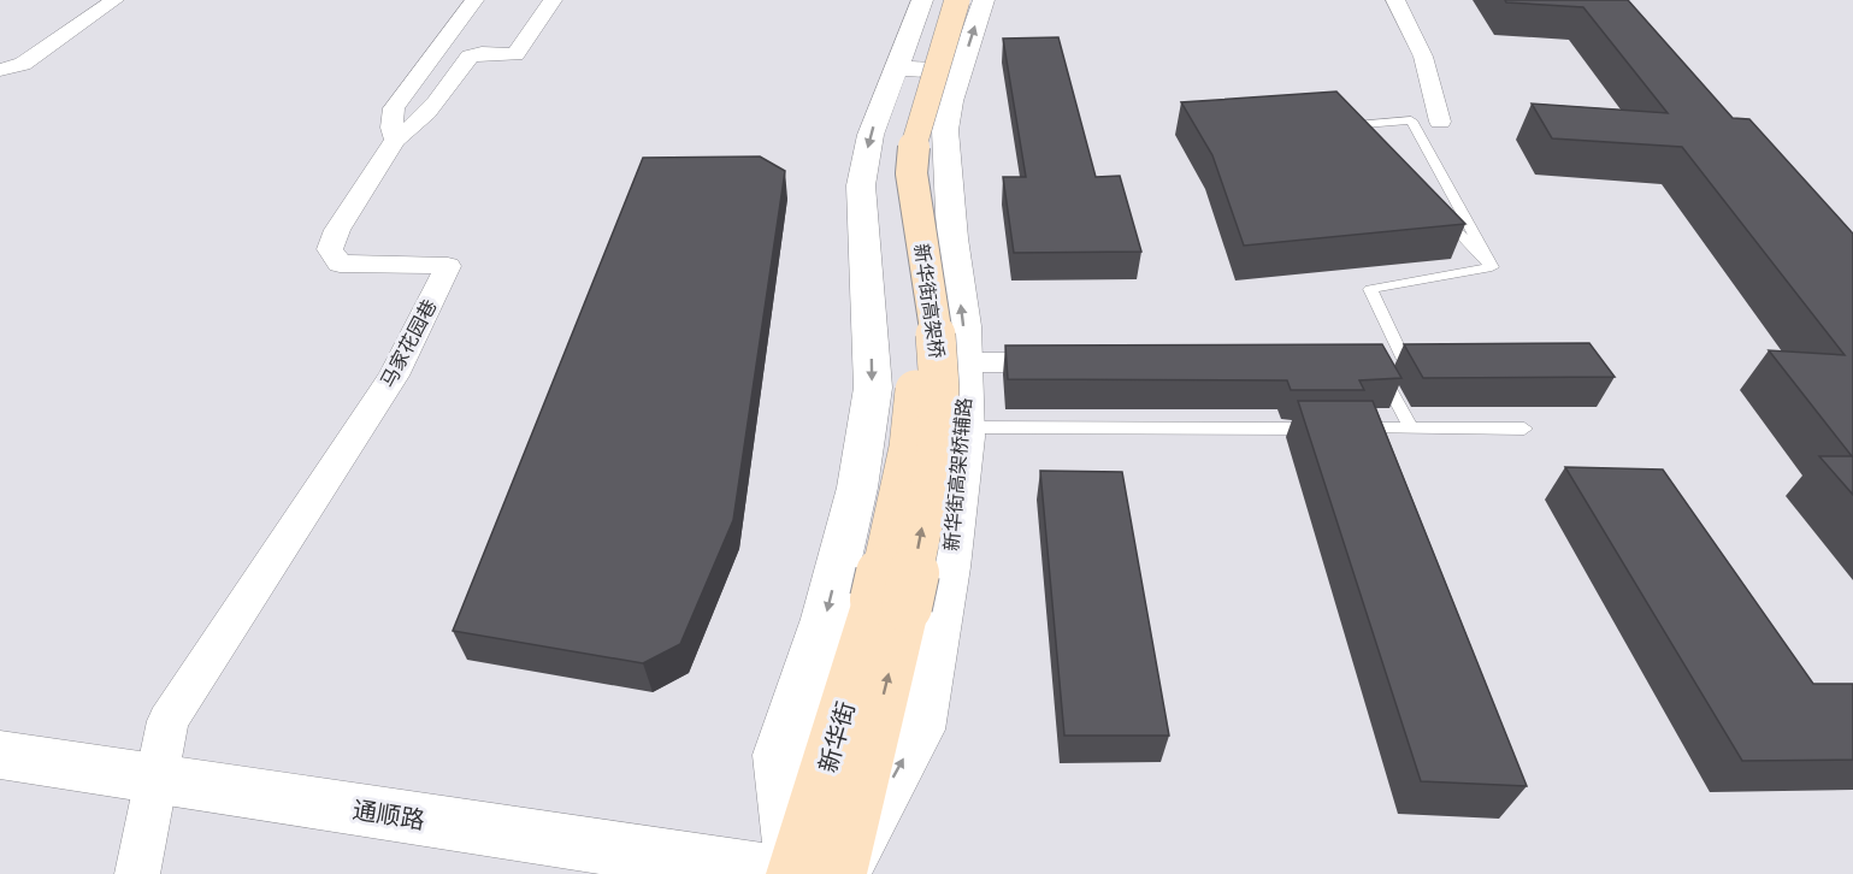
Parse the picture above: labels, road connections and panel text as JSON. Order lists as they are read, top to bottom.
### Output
{
  "streets": {
    "main road": ["新华街高架桥", "新华街"],
    "street": ["马家花园巷", "新华街高架桥辅路", "通顺路"]
  },
  "crossings": [
    ["新华街高架桥", "新华街"],
    ["马家花园巷", "通顺路"],
    ["新华街高架桥辅路", "新华街"]
  ]
}
